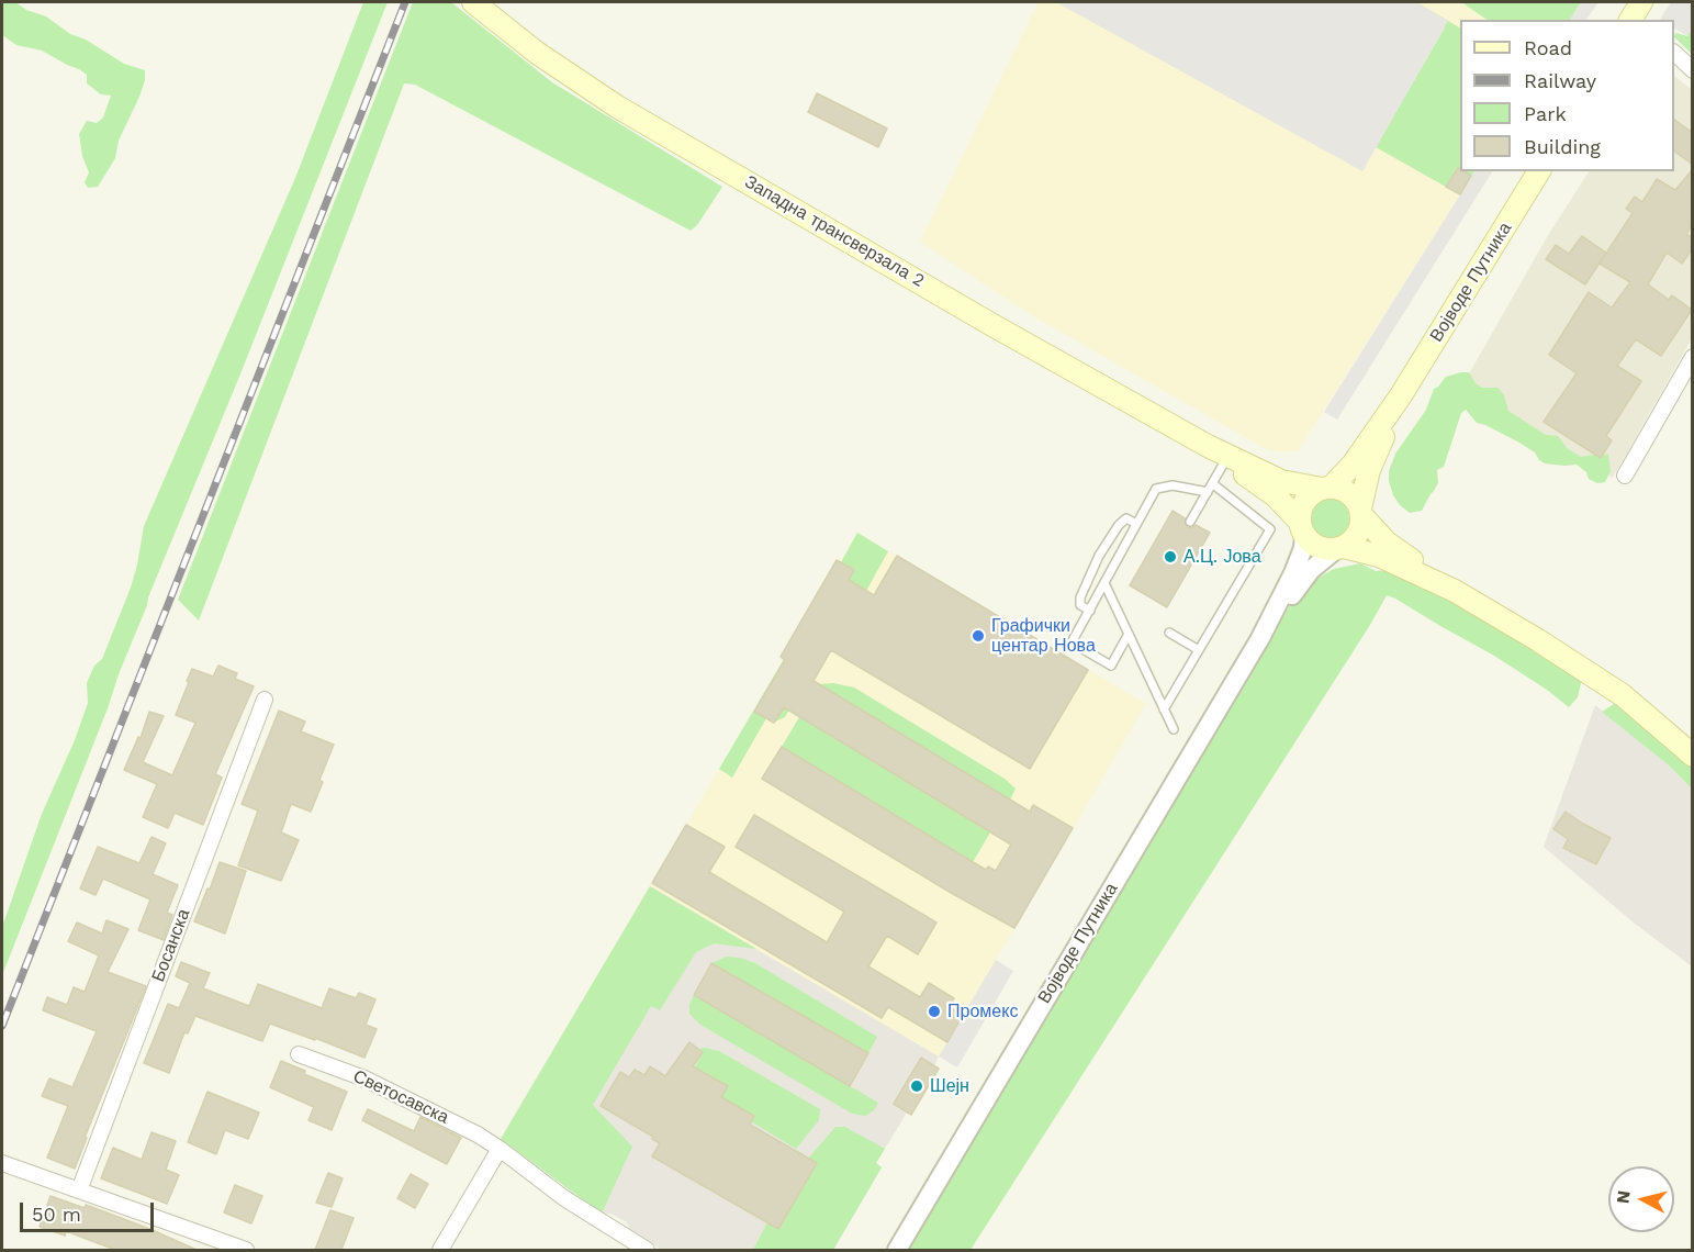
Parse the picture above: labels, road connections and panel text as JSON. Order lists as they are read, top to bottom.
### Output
{
  "streets": {
    "main road": ["Западна трансверзала 2", "Војводе Путника"],
    "street": ["Босанска", "Светосавска"]
  },
  "crossings": [
    ["Западна трансверзала 2", "Војводе Путника"]
  ],
  "places": [
    "А.Ц. Јова",
    "Графички центар Нова",
    "Промекс",
    "Шејн"
  ],
  "legend": [
    "Road",
    "Railway",
    "Park",
    "Building"
  ],
  "scale_bar": "50 m",
  "north": "left"
}
